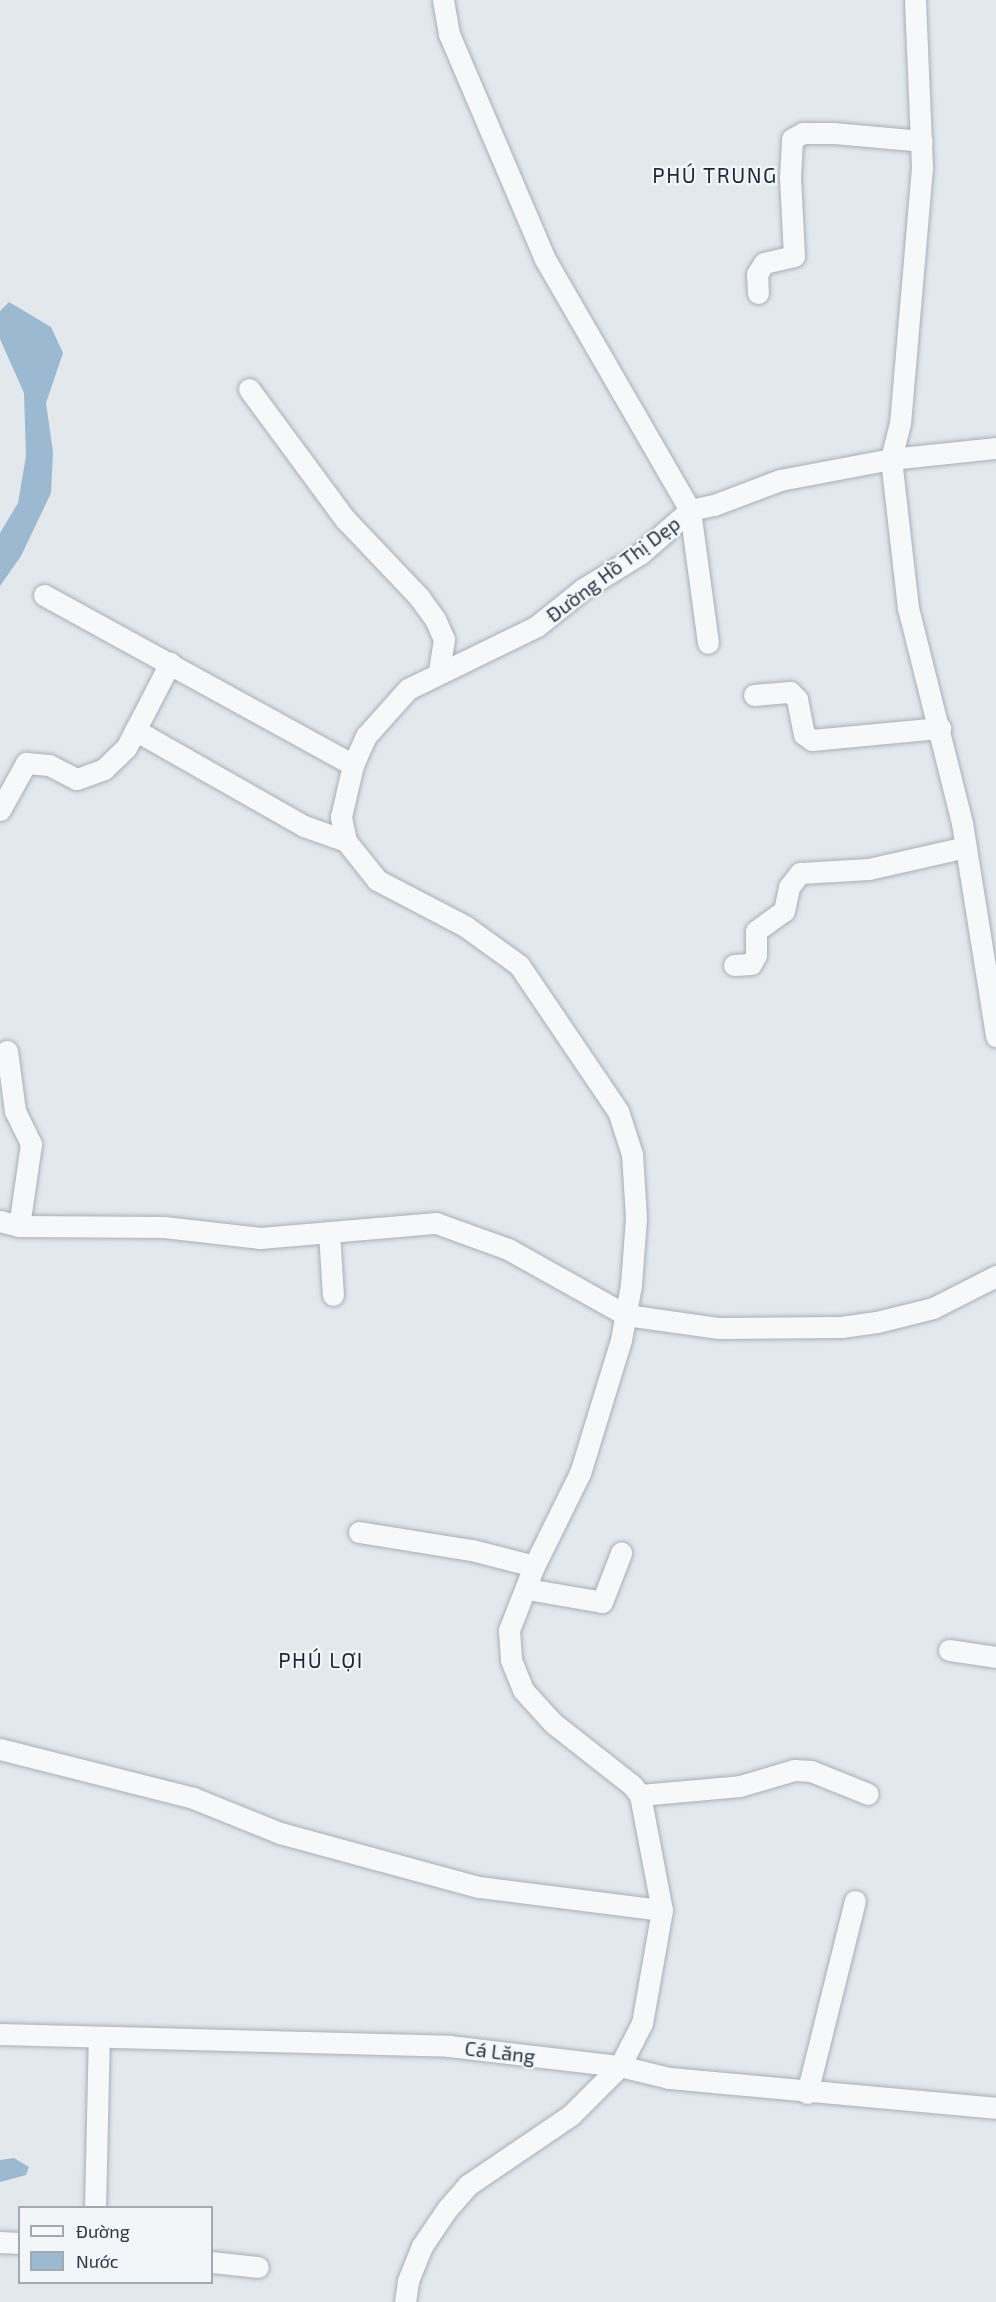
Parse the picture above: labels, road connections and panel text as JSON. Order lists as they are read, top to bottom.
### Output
{
  "streets": {
    "street": ["Đường Hồ Thị Dẹp", "Cá Lăng"]
  },
  "districts": ["PHÚ TRUNG", "PHÚ LỢI"],
  "legend": ["Đường", "Nước"]
}
